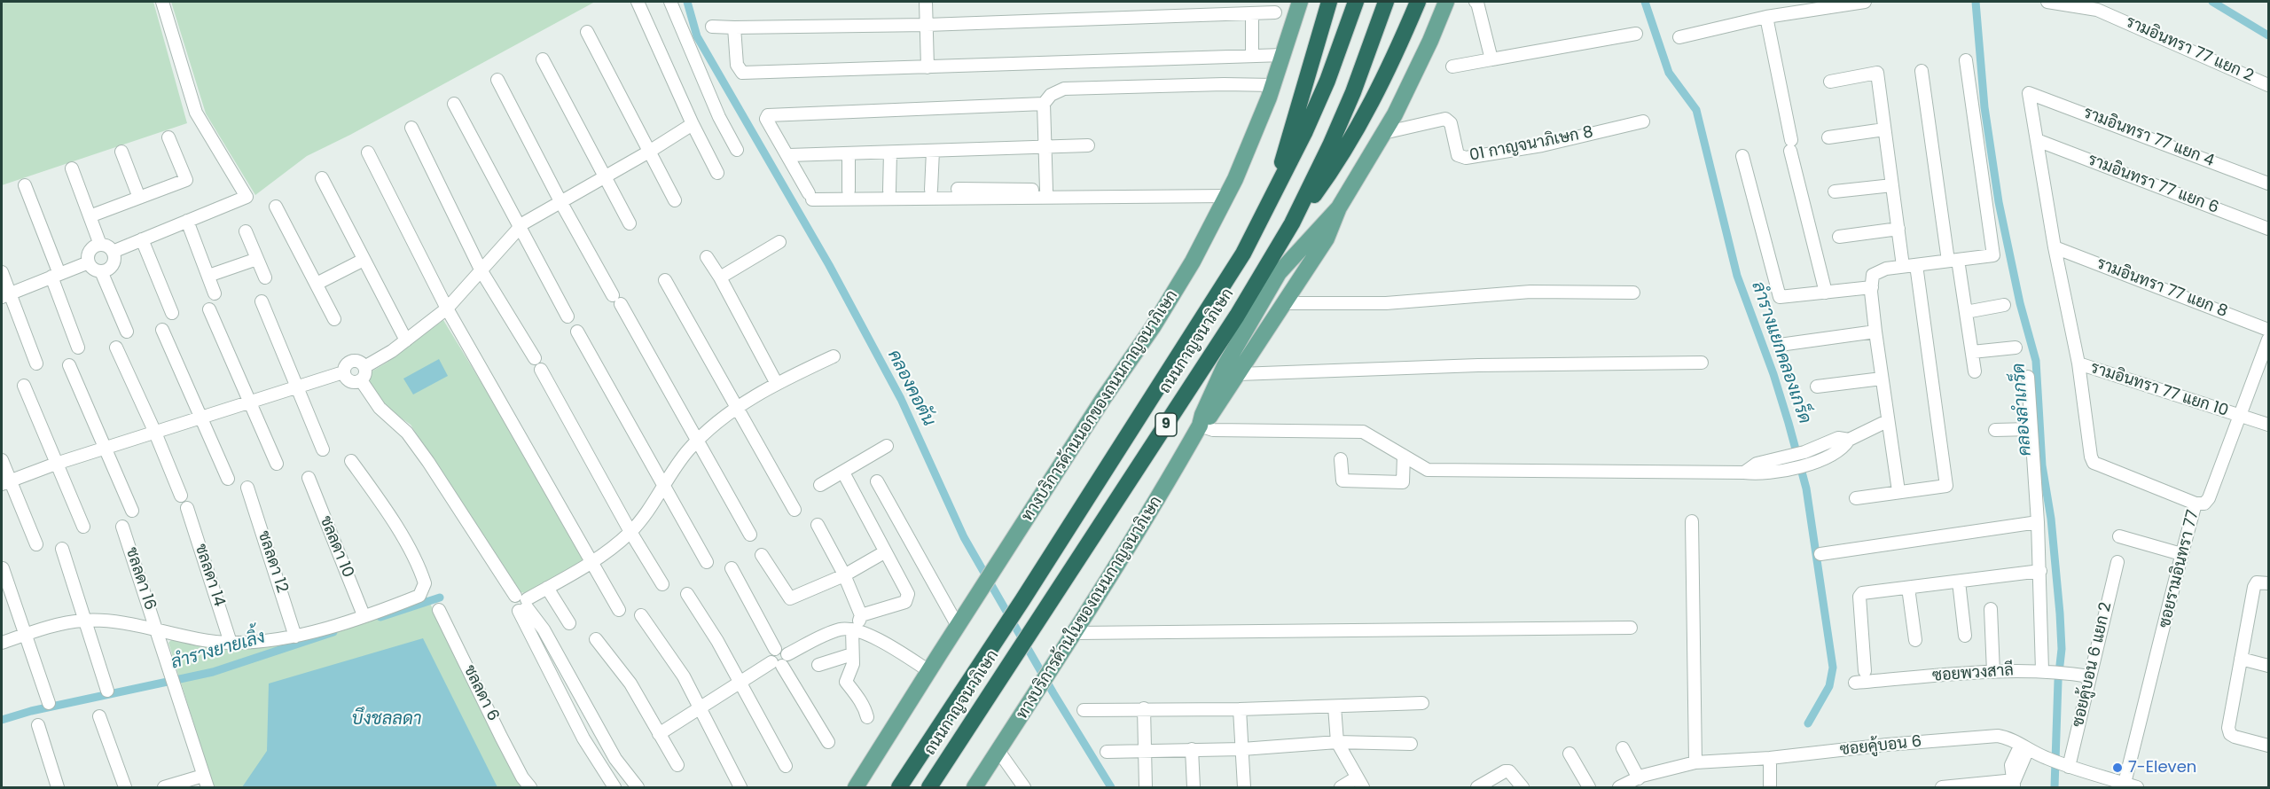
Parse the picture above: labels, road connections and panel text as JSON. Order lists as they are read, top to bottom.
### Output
{
  "streets": {
    "highway": ["ถนนกาญจนาภิเษก", "9"],
    "main road": ["ทางบริการด้านนอกของถนนกาญจนาภิเษก", "ทางบริการด้านในของถนนกาญจนาภิเษก"],
    "street": [
      "รามอินทรา 77 แยก 2",
      "รามอินทรา 77 แยก 4",
      "01 กาญจนาภิเษก 8",
      "รามอินทรา 77 แยก 6",
      "รามอินทรา 77 แยก 8",
      "รามอินทรา 77 แยก 10",
      "ชลลดา 10",
      "ชลลดา 12",
      "ซอยรามอินทรา 77",
      "ชลลดา 14",
      "ชลลดา 16",
      "ซอยคู้บอน 6 แยก 2",
      "ซอยพวงสาลี",
      "ชลลดา 6",
      "ซอยคู้บอน 6"
    ]
  },
  "crossings": [
    ["รามอินทรา 77 แยก 4", "รามอินทรา 77 แยก 6"],
    ["01 กาญจนาภิเษก 8", "ทางบริการด้านในของถนนกาญจนาภิเษก"],
    ["รามอินทรา 77 แยก 10", "ซอยรามอินทรา 77"],
    ["ซอยรามอินทรา 77", "ซอยคู้บอน 6"],
    ["ซอยคู้บอน 6 แยก 2", "ซอยพวงสาลี"],
    ["ซอยคู้บอน 6 แยก 2", "ซอยคู้บอน 6"]
  ],
  "water": [
    "ลำรางแยกคลองเกร็ด",
    "คลองคอตัน",
    "คลองลำเกร็ด",
    "ลำรางยายเลิ้ง",
    "บึงชลลดา"
  ],
  "places": ["7-Eleven"]
}
